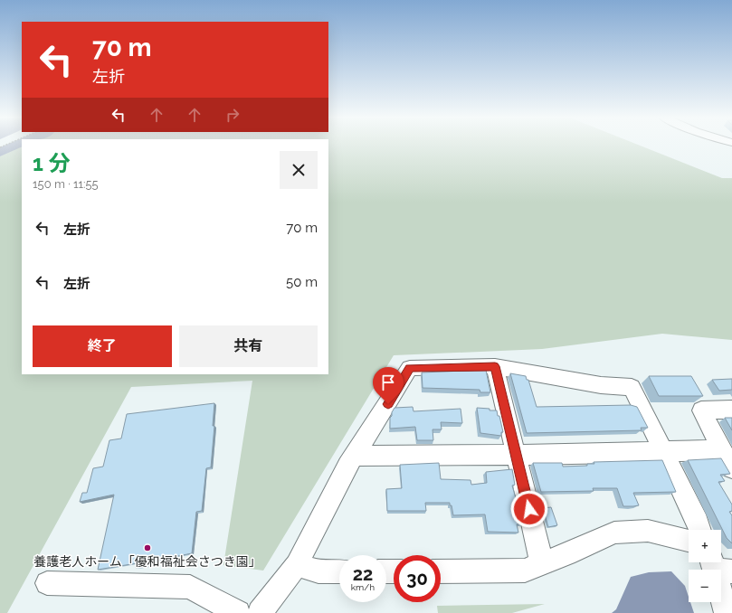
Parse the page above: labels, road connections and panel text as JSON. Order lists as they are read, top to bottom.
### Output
{
  "places": ["養護老人ホーム「優和福祉会さつき園」"],
  "page": {
    "turn": ["70 m", "左折"],
    "heading": ["1 分", "150 m · 11:55"],
    "list": [
      {
        "name": "左折",
        "value": "70 m"
      },
      {
        "name": "左折",
        "value": "50 m"
      }
    ],
    "buttons": ["終了", "共有"],
    "map_buttons": ["+", "−"],
    "speed": "22 km/h",
    "limit": "30"
  }
}
